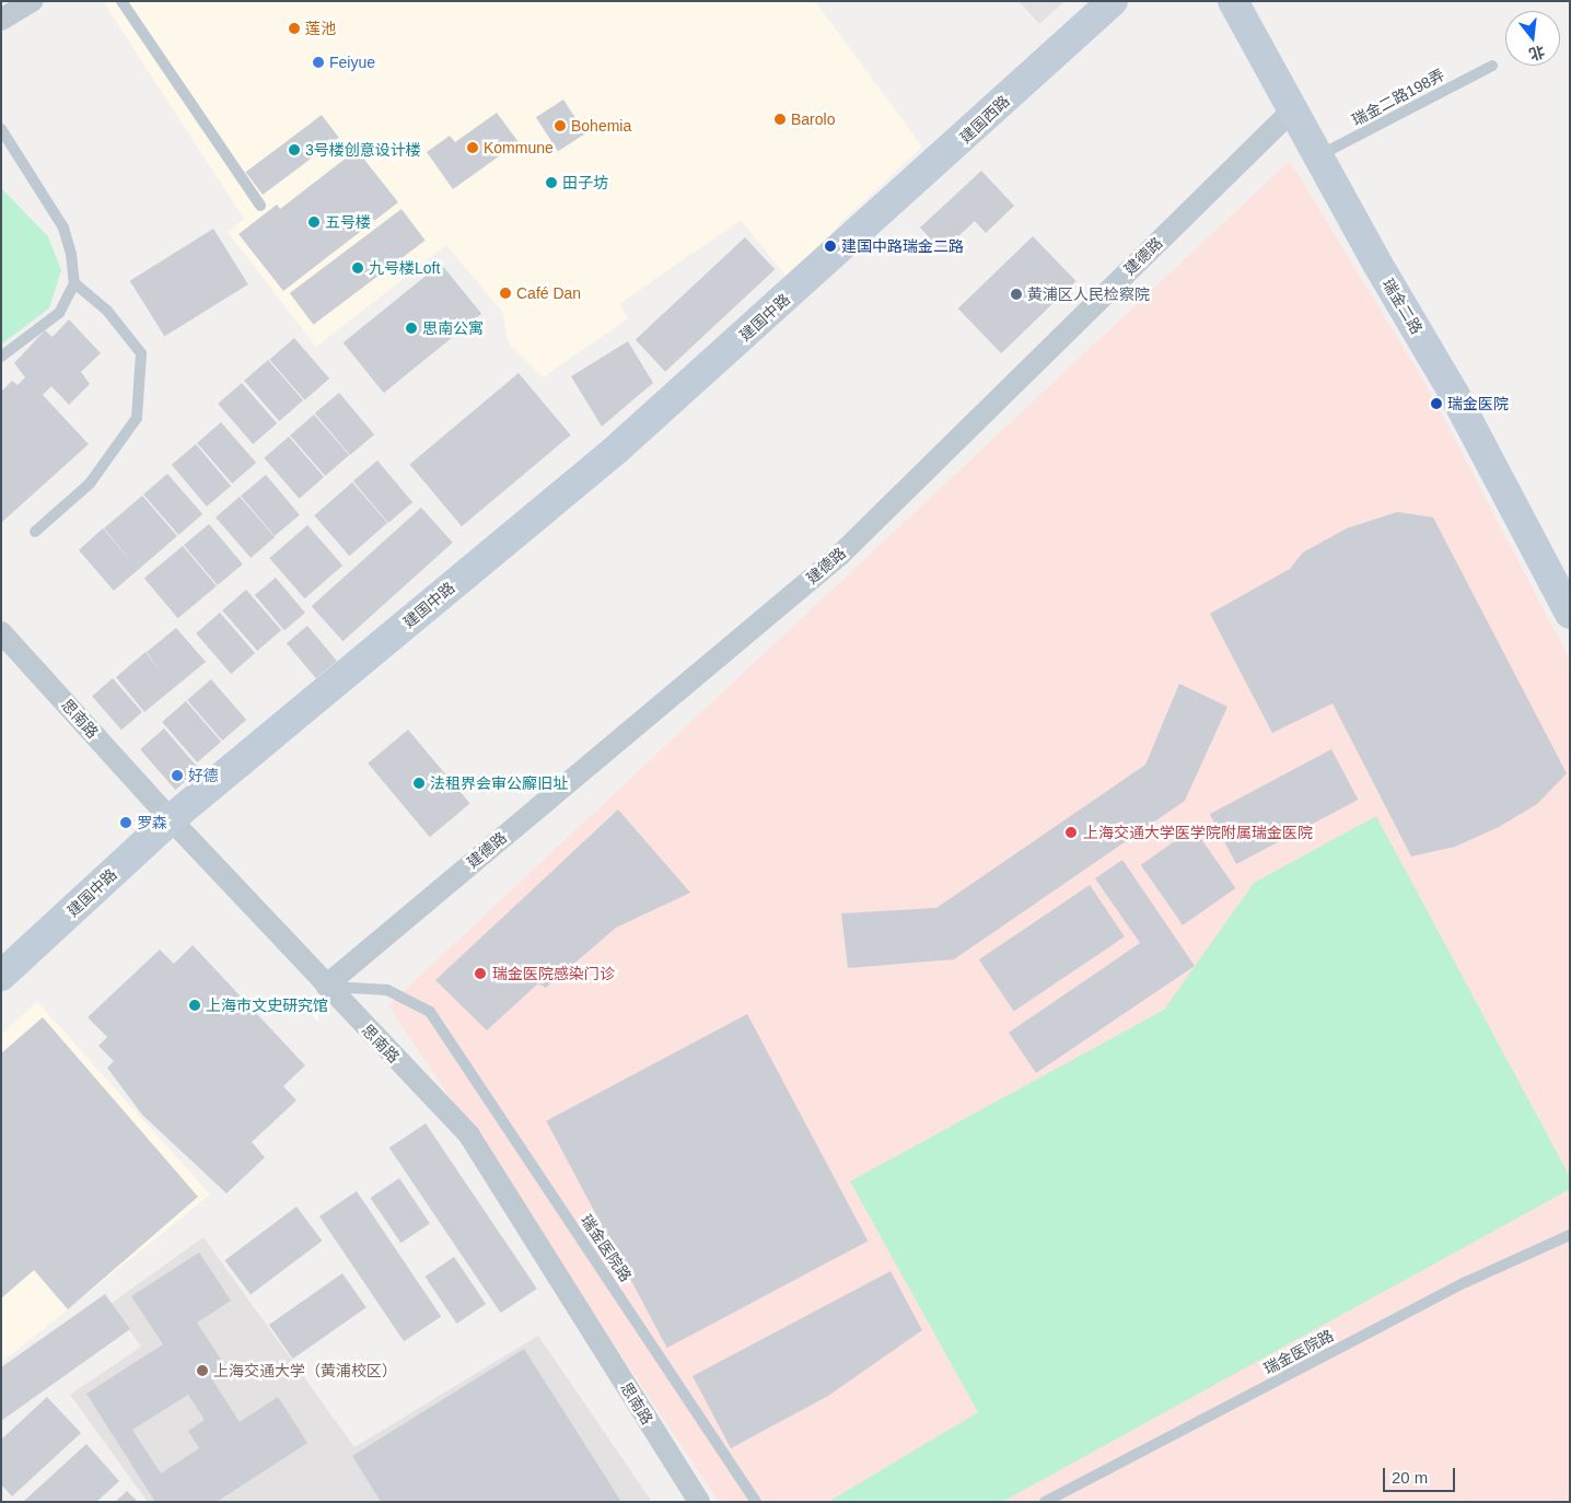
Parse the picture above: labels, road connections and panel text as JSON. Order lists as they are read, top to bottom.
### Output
{
  "streets": {
    "street": [
      "建国西路",
      "建德路",
      "瑞金二路",
      "建国中路",
      "思南路"
    ],
    "lane": ["瑞金二路198弄", "瑞金医院路"]
  },
  "crossings": [
    ["瑞金二路198弄", "瑞金二路"],
    ["建国西路", "建国中路"],
    ["建德路", "瑞金二路"],
    ["建德路", "思南路"],
    ["建德路", "瑞金医院路"],
    ["建国中路", "思南路"],
    ["思南路", "瑞金医院路"]
  ],
  "places": [
    "莲池",
    "Feiyue",
    "Barolo",
    "Bohemia",
    "Kommune",
    "3号楼创意设计楼",
    "田子坊",
    "五号楼",
    "建国中路瑞金二路",
    "九号楼Loft",
    "Café Dan",
    "黄浦区人民检察院",
    "思南公寓",
    "瑞金医院",
    "好德",
    "法租界会审公廨旧址",
    "罗森",
    "上海交通大学医学院附属瑞金医院",
    "瑞金医院感染门诊",
    "上海市文史研究馆",
    "上海交通大学（黄浦校区）"
  ],
  "scale_bar": "20 m",
  "north": "bottom"
}
